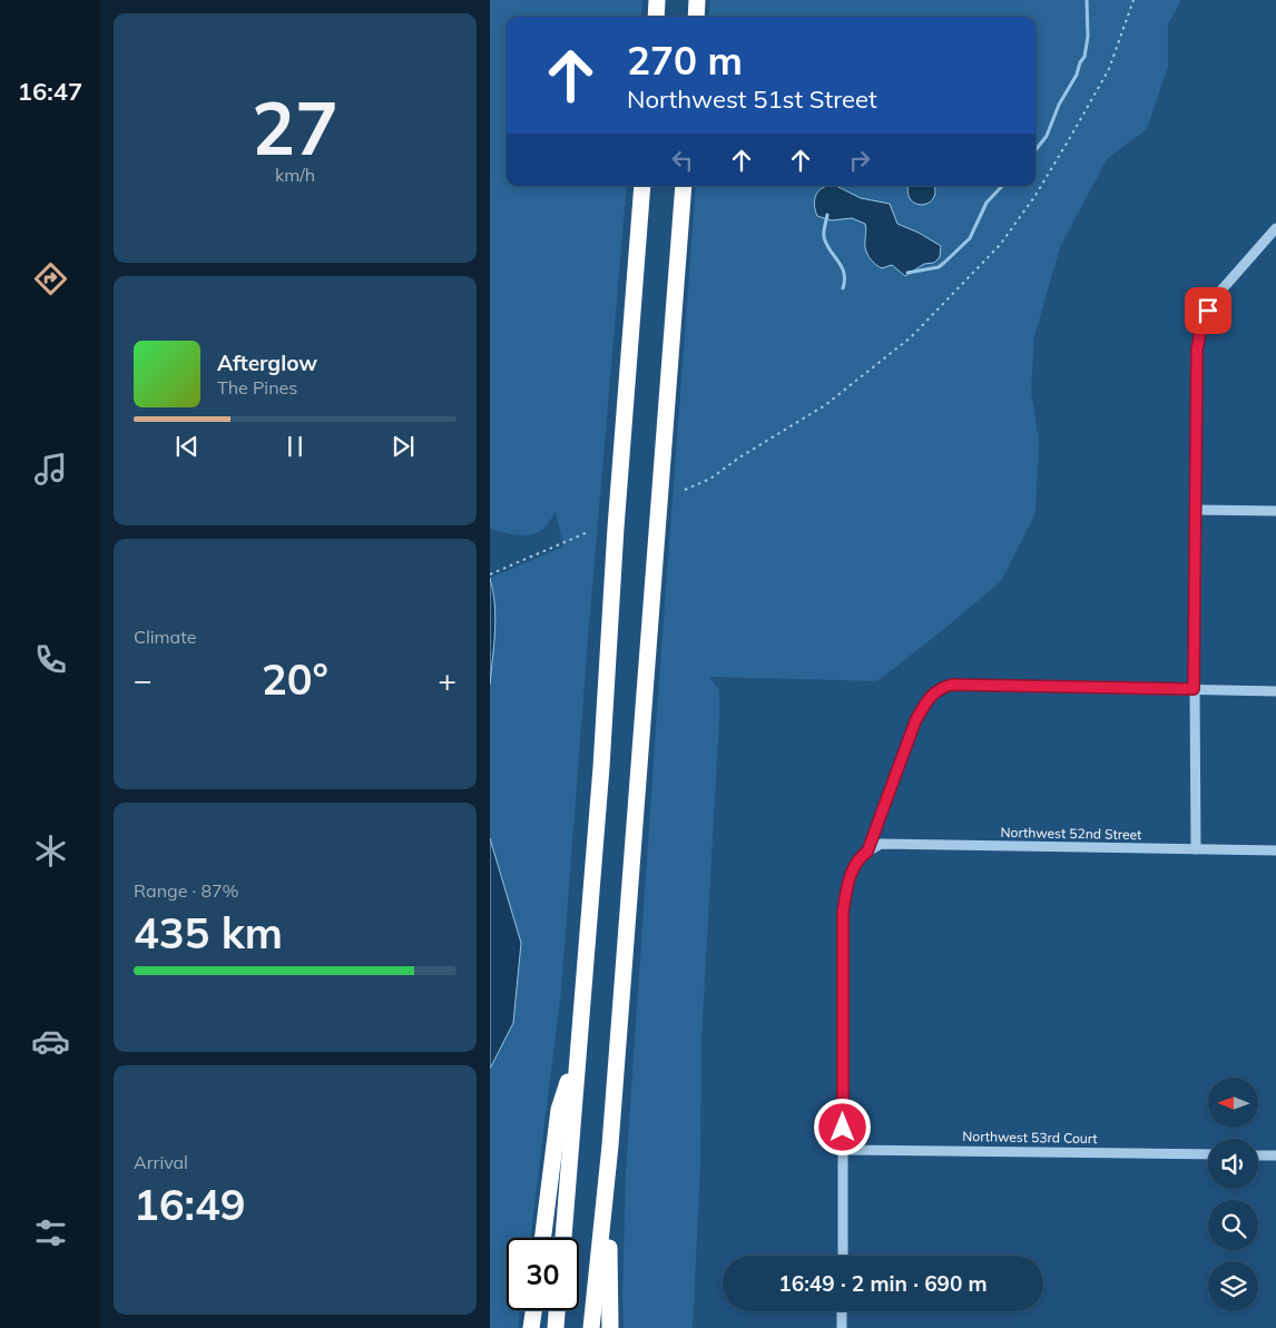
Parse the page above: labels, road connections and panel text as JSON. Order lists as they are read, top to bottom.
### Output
{
  "streets": {
    "street": ["Northwest 52nd Street", "Northwest 53rd Court"]
  },
  "north": "left",
  "page": {
    "tabs": "16:47",
    "tile": [
      ["27", "km/h"],
      "Climate",
      ["Range · 87%", "435 km"],
      ["Arrival", "16:49"]
    ],
    "turn": ["270 m", "Northwest 51st Street"],
    "song": ["Afterglow", "The Pines"],
    "heat": ["−", "20°", "+"],
    "limit": "30",
    "trip": "16:49 · 2 min · 690 m"
  }
}
